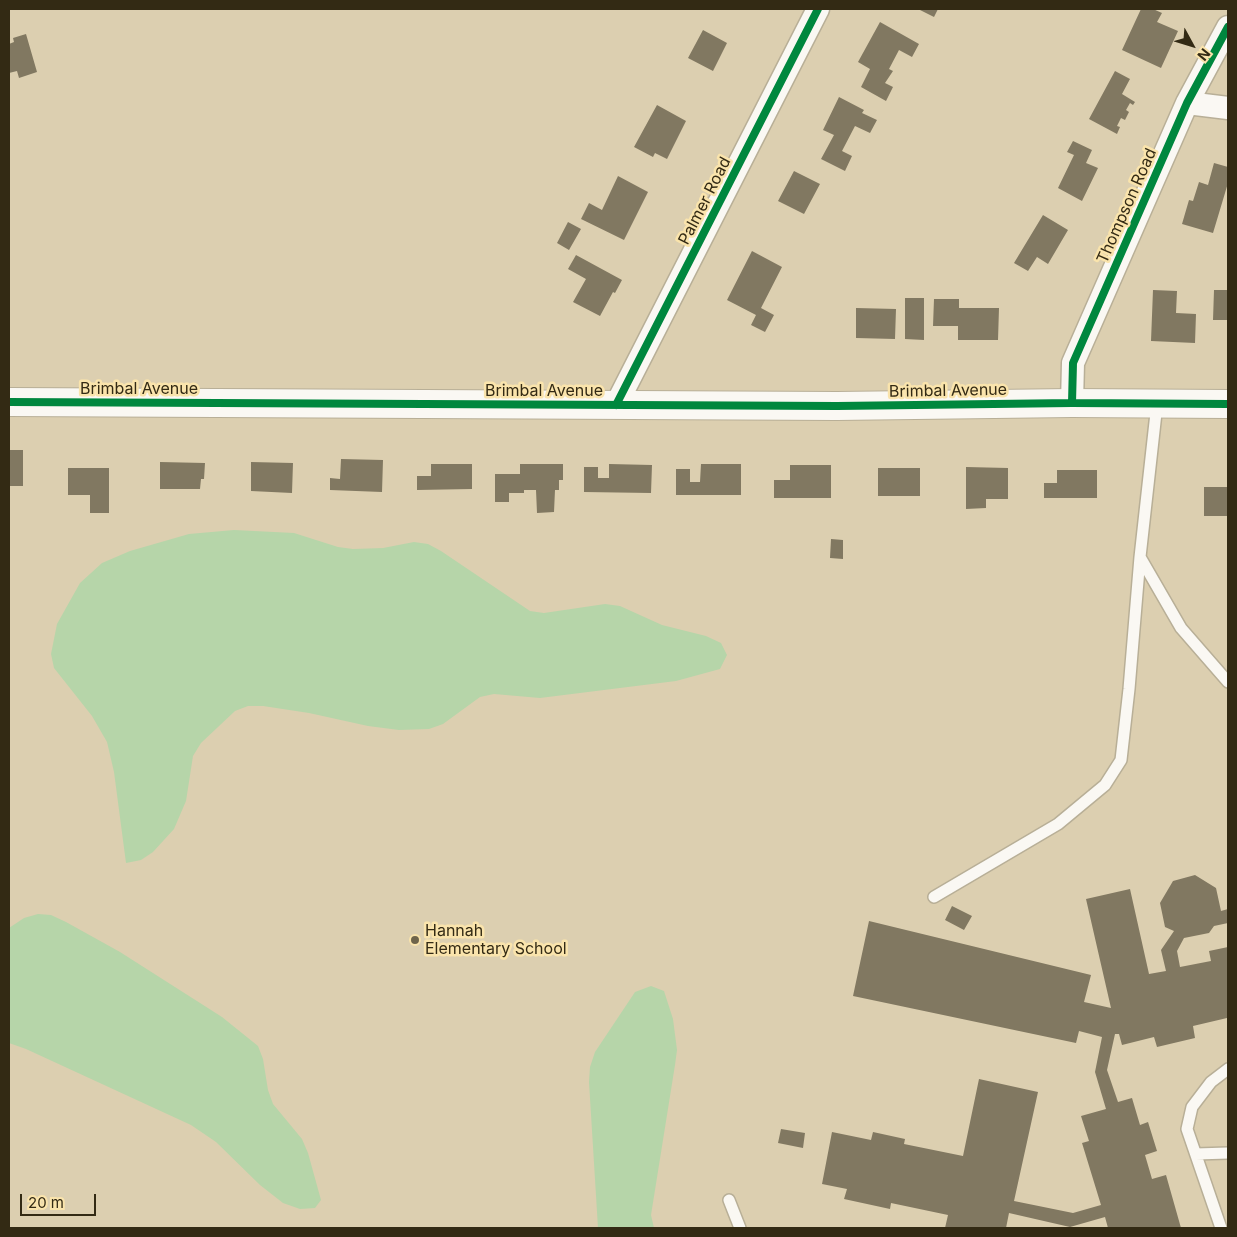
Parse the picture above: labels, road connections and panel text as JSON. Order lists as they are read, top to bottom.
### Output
{
  "streets": {
    "main road": ["Brimbal Avenue"],
    "street": ["Palmer Road", "Thompson Road"]
  },
  "crossings": [
    ["Palmer Road", "Brimbal Avenue"],
    ["Thompson Road", "Brimbal Avenue"]
  ],
  "places": ["Hannah Elementary School"],
  "scale_bar": "20 m",
  "north": "bottom right"
}
